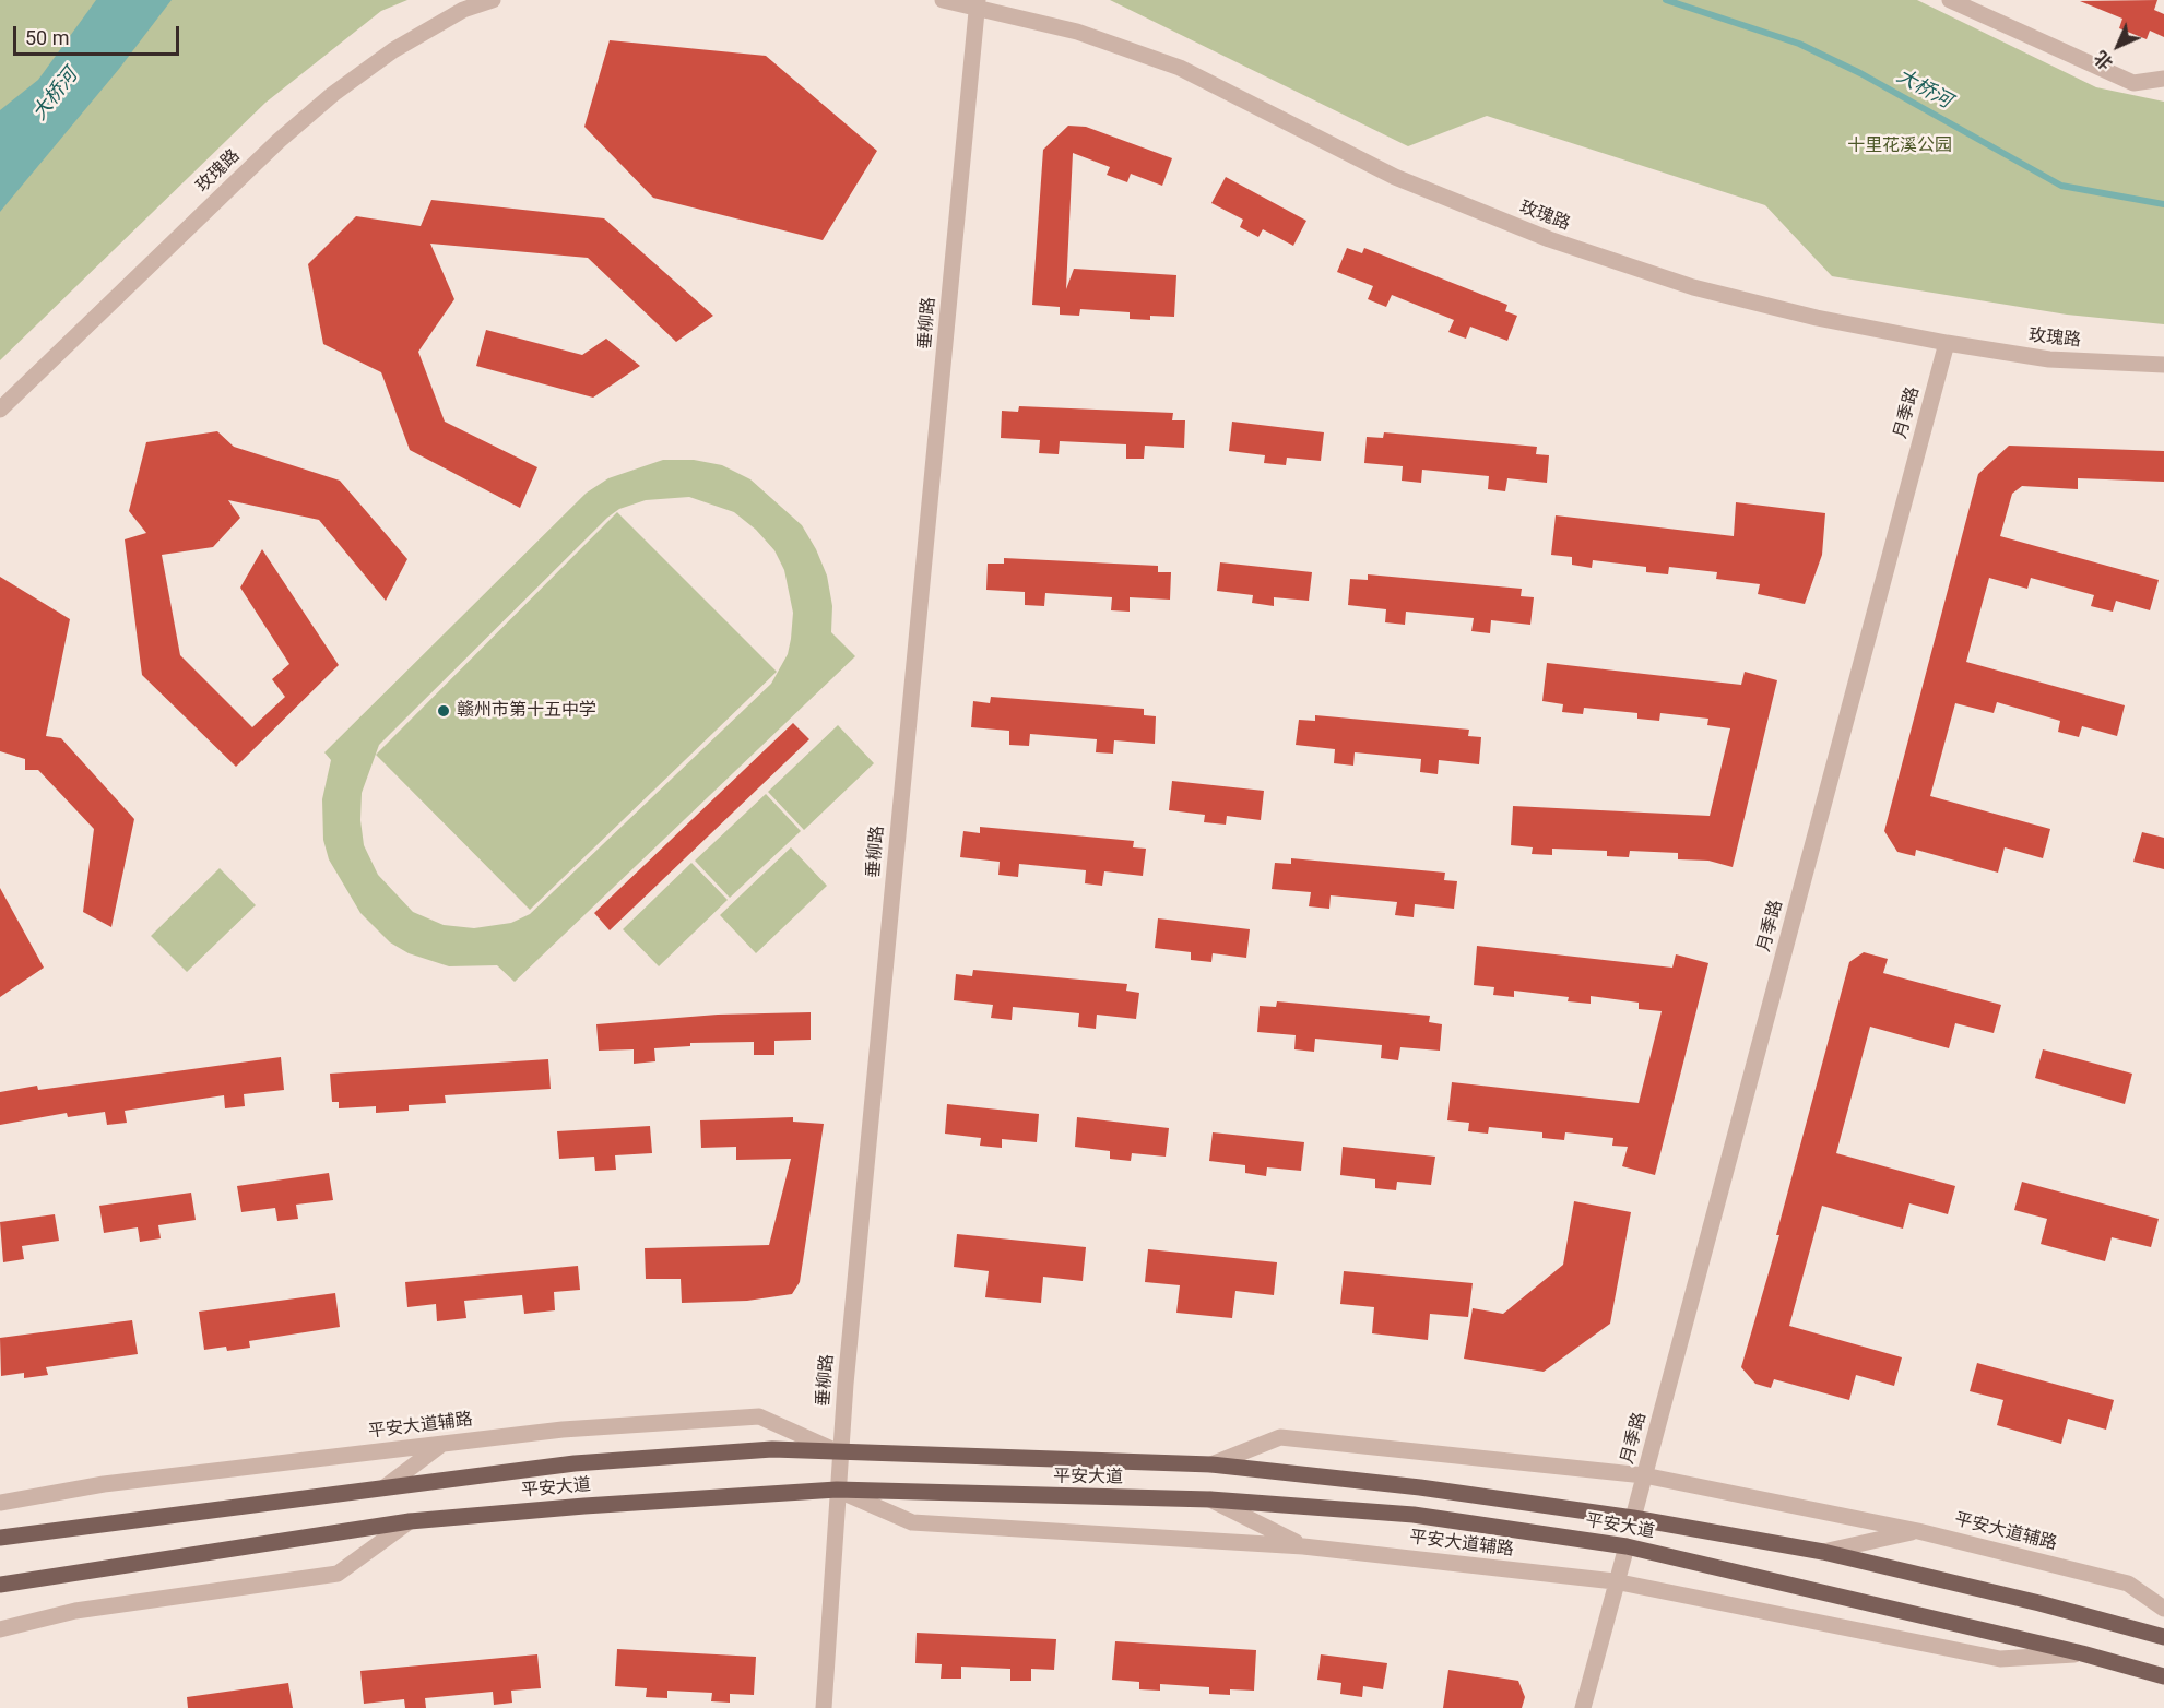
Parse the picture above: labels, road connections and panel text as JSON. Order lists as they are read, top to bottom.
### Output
{
  "streets": {
    "main road": ["平安大道"],
    "street": [
      "玫瑰路",
      "垂柳路",
      "月季路",
      "平安大道辅路"
    ]
  },
  "crossings": [
    ["玫瑰路", "垂柳路"],
    ["玫瑰路", "月季路"],
    ["垂柳路", "平安大道辅路"],
    ["垂柳路", "平安大道"],
    ["月季路", "平安大道辅路"],
    ["月季路", "平安大道"],
    ["平安大道辅路", "平安大道"]
  ],
  "water": ["大桥河"],
  "parks": ["十里花溪公园"],
  "places": ["赣州市第十五中学"],
  "scale_bar": "50 m",
  "north": "bottom left"
}
